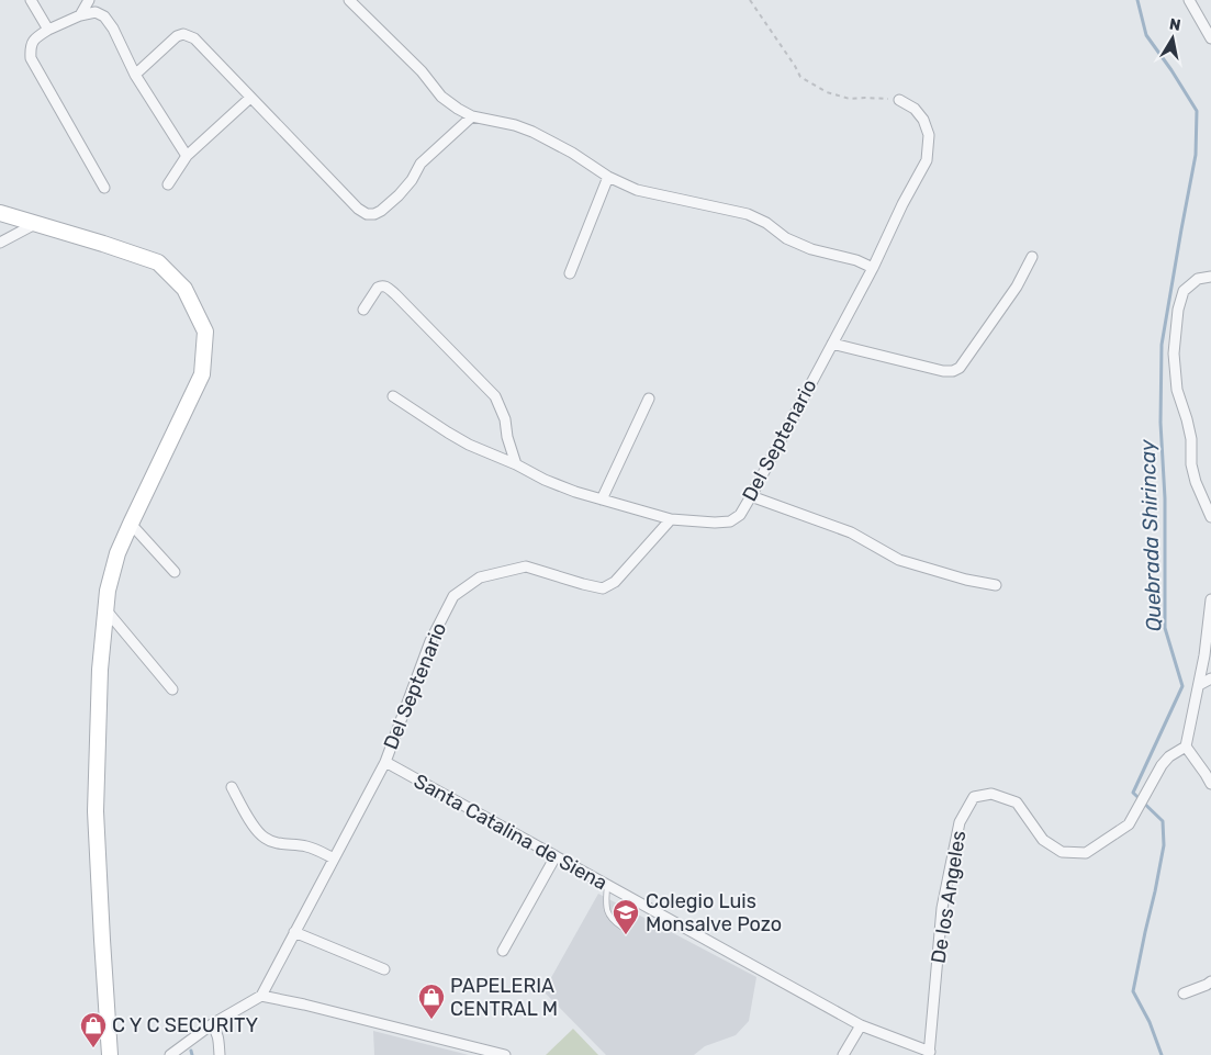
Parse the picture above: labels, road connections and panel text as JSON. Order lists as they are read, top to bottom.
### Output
{
  "streets": {
    "street": ["Del Septenario", "Santa Catalina de Siena", "De los Angeles"]
  },
  "crossings": [
    ["Del Septenario", "Santa Catalina de Siena"],
    ["Santa Catalina de Siena", "De los Angeles"]
  ],
  "water": ["Quebrada Shirincay"],
  "places": {
    "school or university": ["Colegio Luis Monsalve Pozo"],
    "shop": ["PAPELERIA CENTRAL M", "C Y C SECURITY"]
  },
  "north": "top"
}
